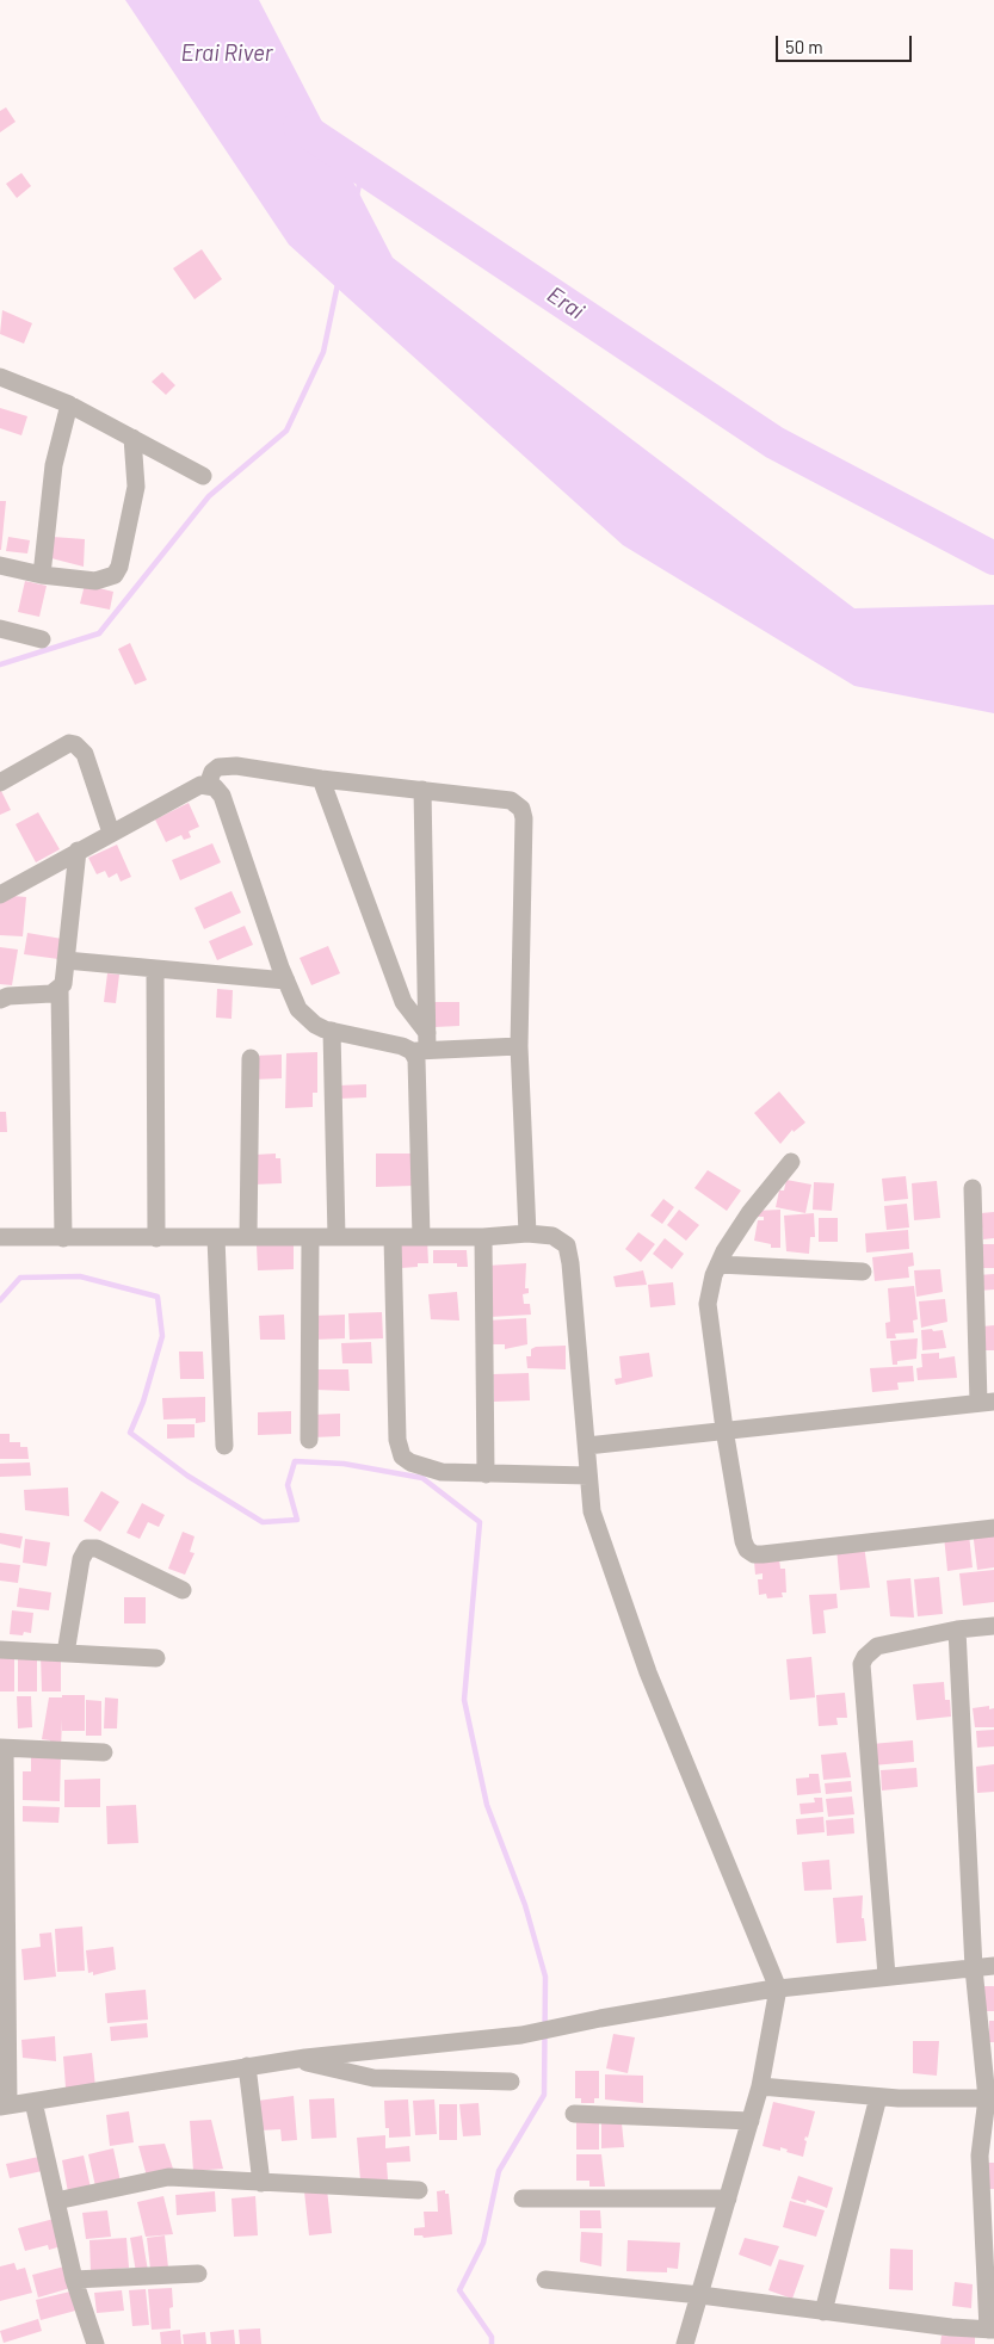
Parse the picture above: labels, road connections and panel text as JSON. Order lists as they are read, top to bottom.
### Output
{
  "water": ["Erai River", "Erai"],
  "scale_bar": "50 m"
}
